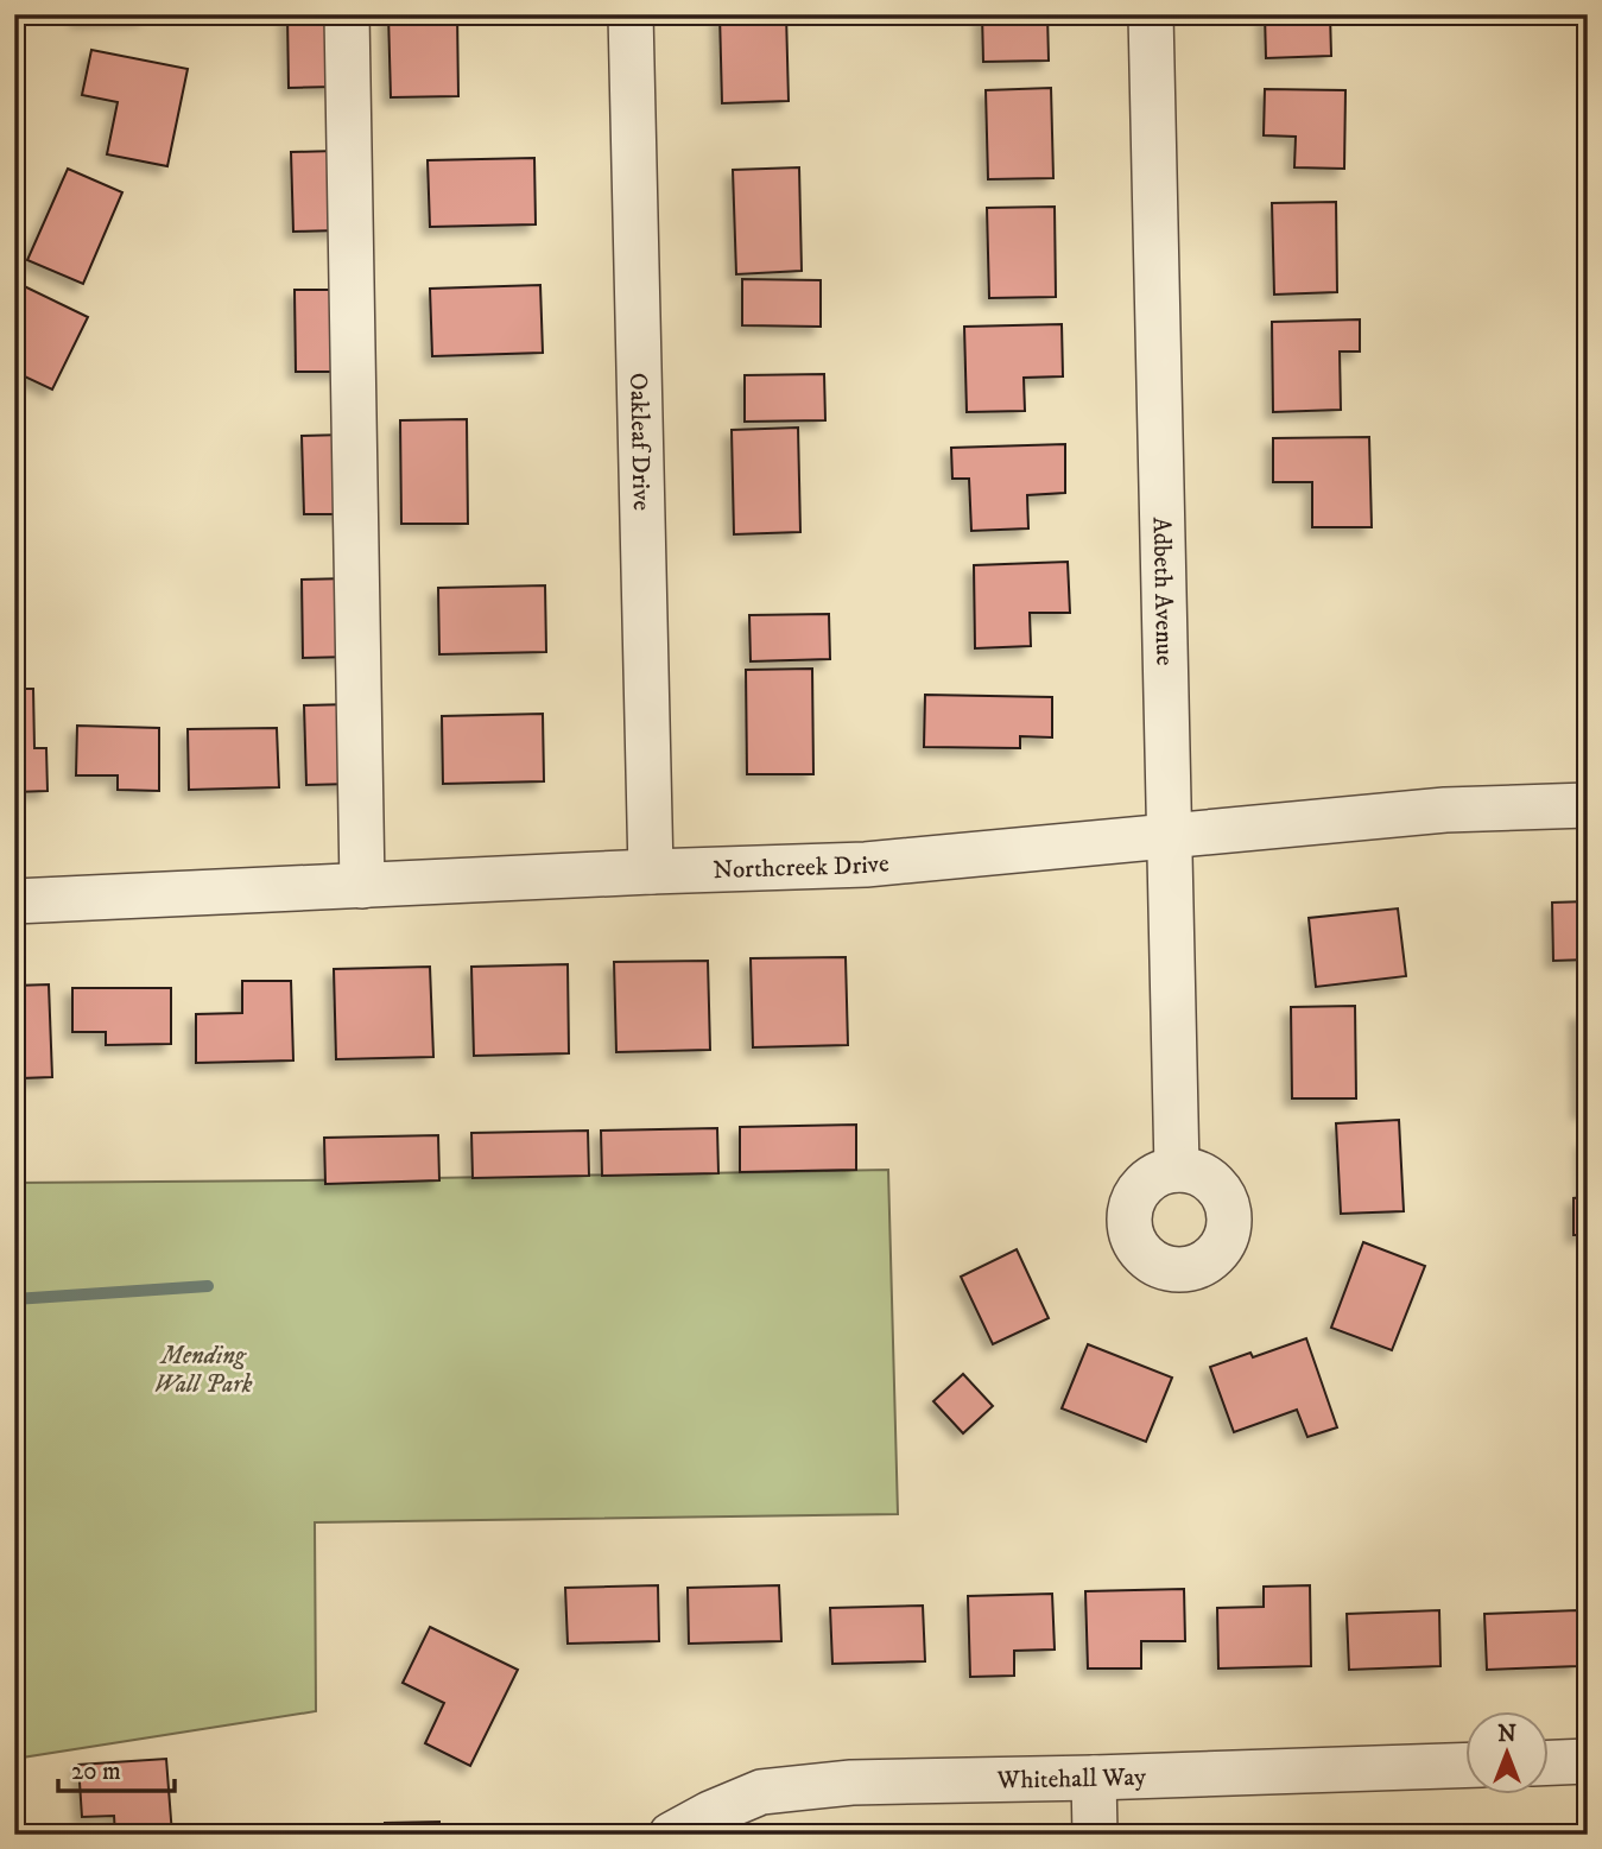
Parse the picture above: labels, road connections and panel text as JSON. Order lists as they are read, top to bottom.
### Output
{
  "streets": {
    "street": [
      "Oakleaf Drive",
      "Adbeth Avenue",
      "Northcreek Drive",
      "Whitehall Way"
    ]
  },
  "crossings": [
    ["Oakleaf Drive", "Northcreek Drive"],
    ["Adbeth Avenue", "Northcreek Drive"]
  ],
  "parks": ["Mending Wall Park"],
  "scale_bar": "20 m",
  "north": "top"
}
